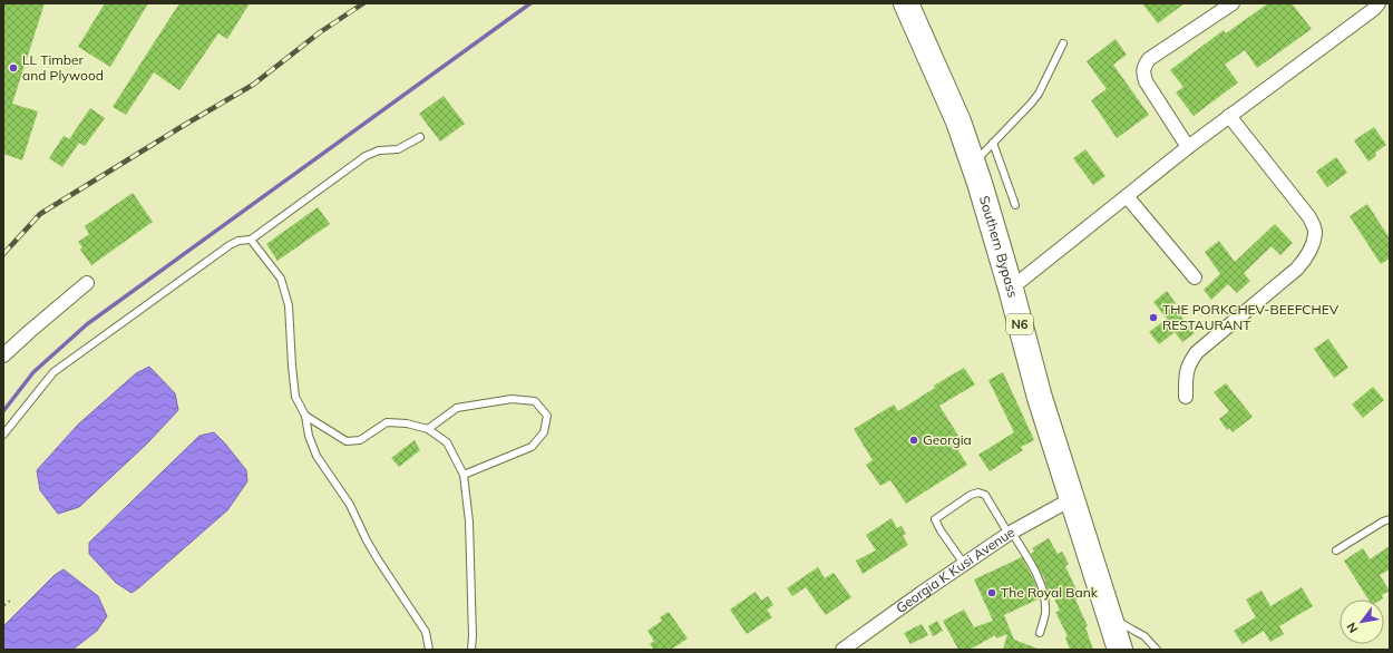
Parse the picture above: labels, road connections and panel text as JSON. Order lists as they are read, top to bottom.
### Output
{
  "streets": {
    "highway": ["Southern Bypass", "N6"],
    "street": ["Georgia K Kusi Avenue"]
  },
  "crossings": [
    ["Southern Bypass", "Georgia K Kusi Avenue"]
  ],
  "places": [
    "LL Timber and Plywood",
    "THE PORKCHEV-BEEFCHEV RESTAURANT",
    "Georgia",
    "The Royal Bank"
  ],
  "north": "bottom left"
}
